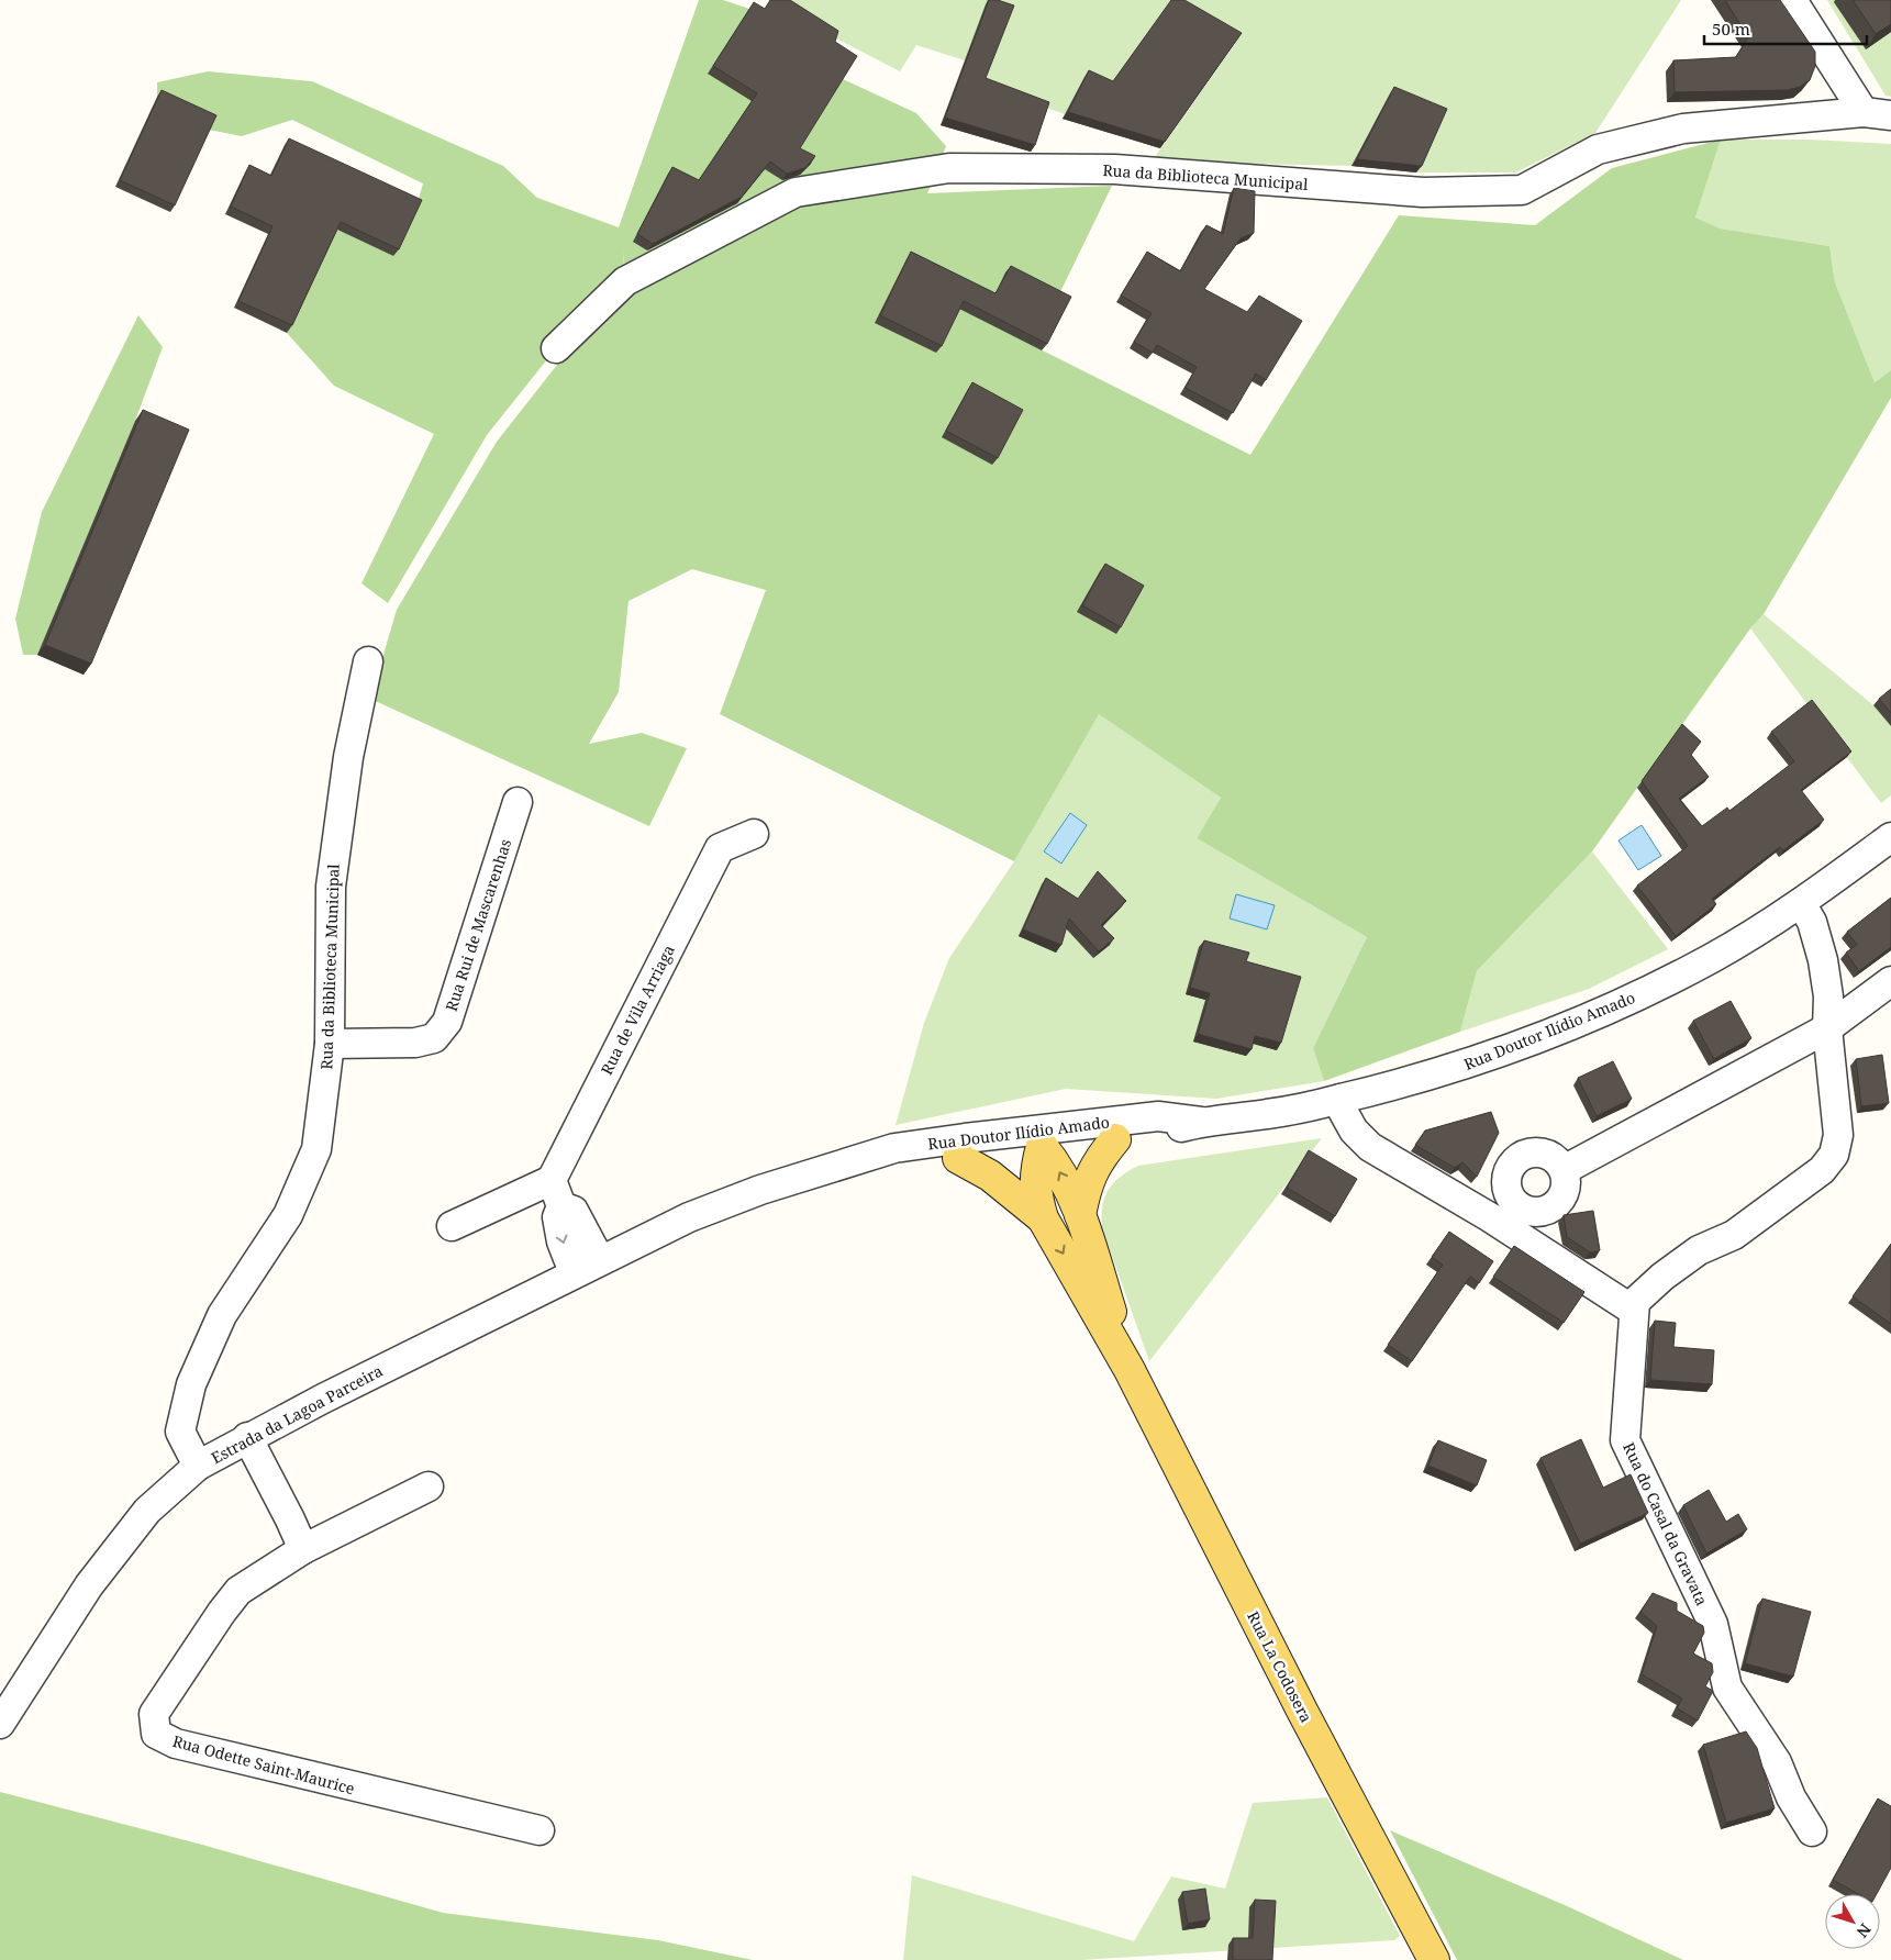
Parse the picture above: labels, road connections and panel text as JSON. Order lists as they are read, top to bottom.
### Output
{
  "streets": {
    "main road": ["Rua La Codosera"],
    "street": [
      "Rua da Biblioteca Municipal",
      "Rua Rui de Mascarenhas",
      "Rua de Vila Arriaga",
      "Rua Doutor Ilídio Amado",
      "Estrada da Lagoa Parceira",
      "Rua do Casal da Gravata",
      "Rua Odette Saint-Maurice"
    ]
  },
  "crossings": [
    ["Rua da Biblioteca Municipal", "Rua Rui de Mascarenhas"],
    ["Rua da Biblioteca Municipal", "Estrada da Lagoa Parceira"],
    ["Rua de Vila Arriaga", "Estrada da Lagoa Parceira"],
    ["Rua Doutor Ilídio Amado", "Estrada da Lagoa Parceira"]
  ],
  "scale_bar": "50 m",
  "north": "bottom right"
}
